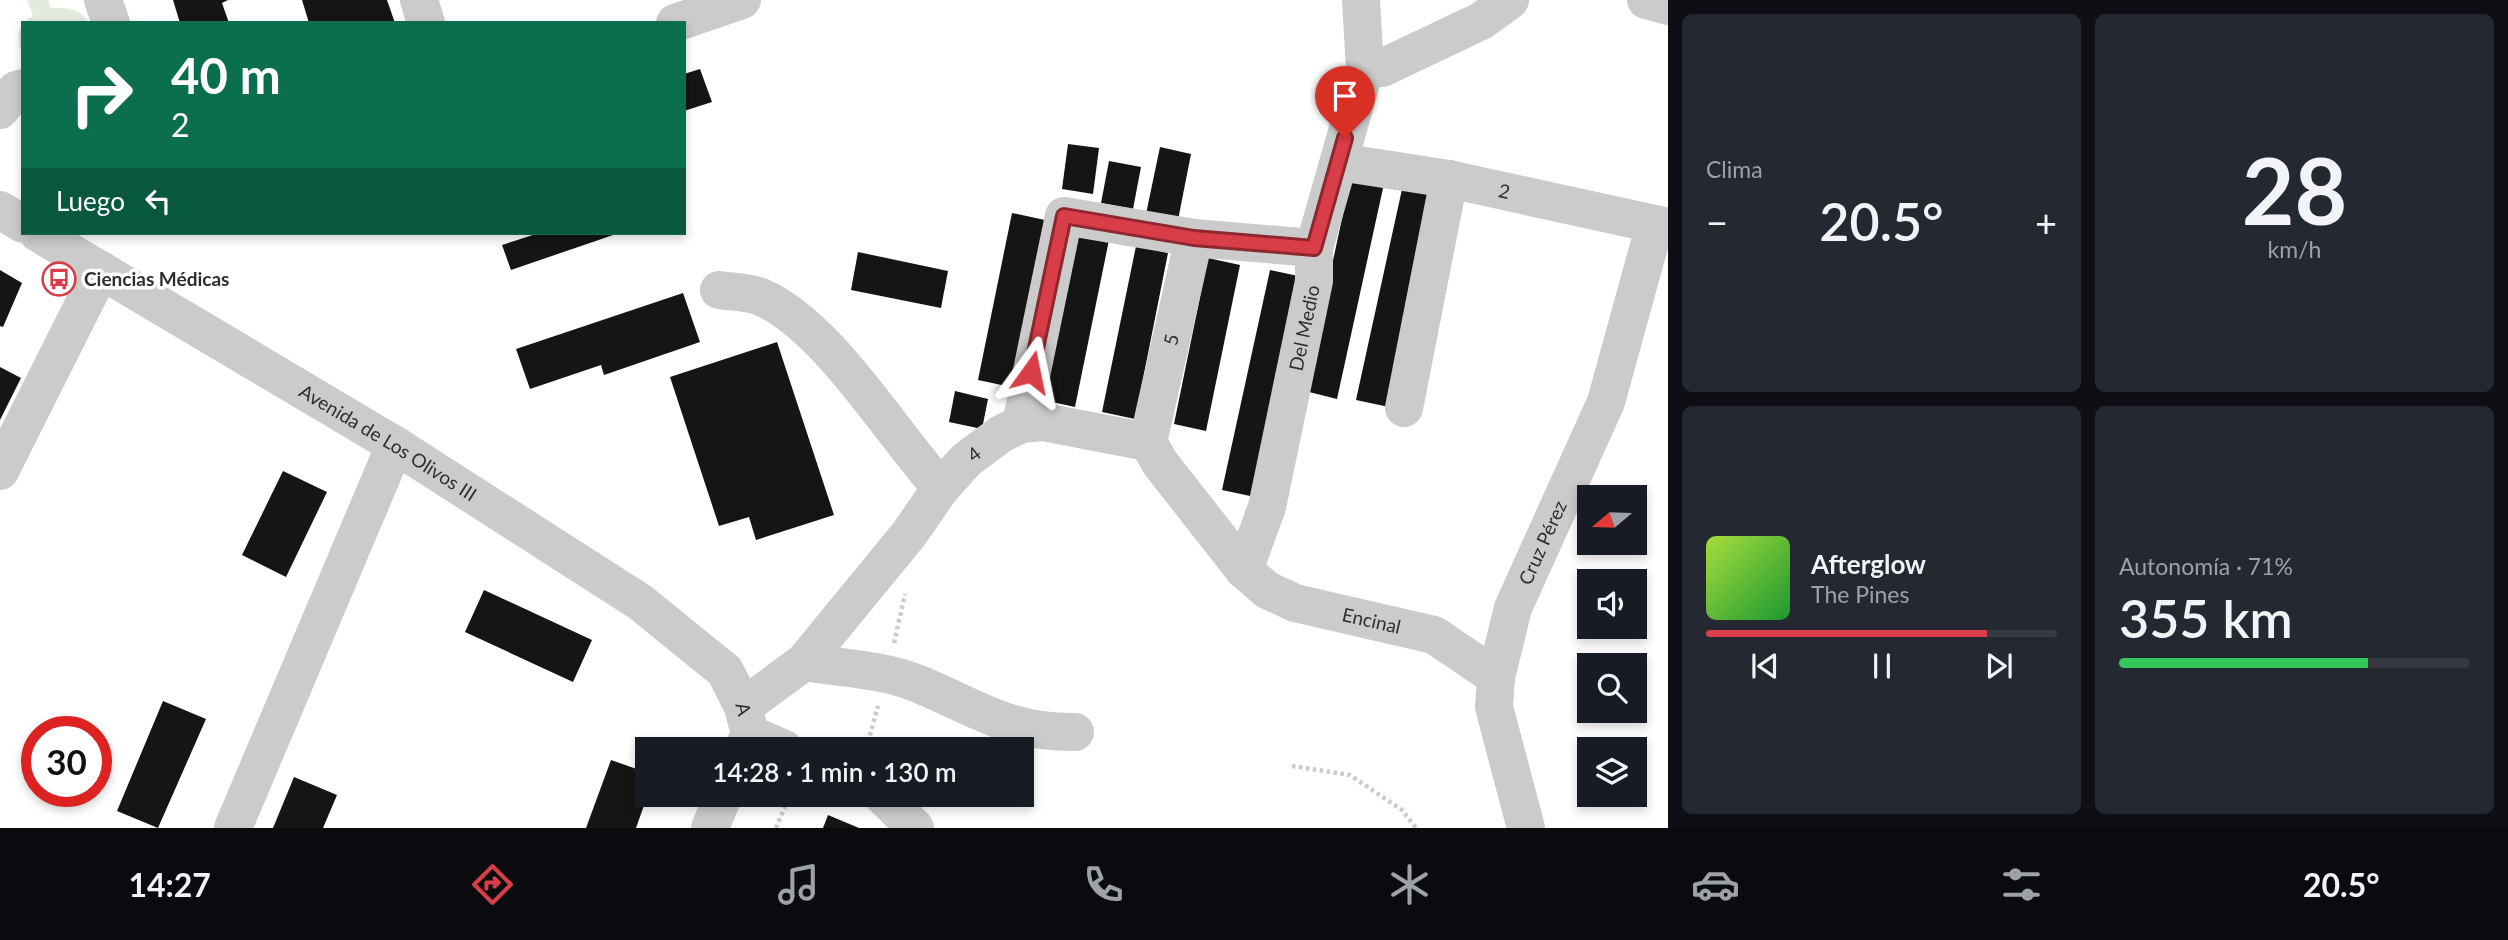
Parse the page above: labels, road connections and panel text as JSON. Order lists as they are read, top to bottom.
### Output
{
  "streets": {
    "street": [
      "2",
      "Del Medio",
      "5",
      "Avenida de Los Olivos III",
      "4",
      "Cruz Pérez",
      "Encinal",
      "A"
    ]
  },
  "crossings": [
    ["2", "Del Medio"],
    ["2", "Cruz Pérez"],
    ["Del Medio", "Encinal"],
    ["Avenida de Los Olivos III", "A"],
    ["4", "A"],
    ["Cruz Pérez", "Encinal"]
  ],
  "places": {
    "bus stop": ["Ciencias Médicas"]
  },
  "north": "left",
  "page": {
    "tile": [
      "Clima",
      ["28", "km/h"],
      ["Autonomía · 71%", "355 km"]
    ],
    "turn": ["40 m", "2"],
    "then": "Luego",
    "heat": ["−", "20.5°", "+"],
    "song": ["Afterglow", "The Pines"],
    "limit": "30",
    "trip": "14:28 · 1 min · 130 m",
    "tabs": ["14:27", "20.5°"]
  }
}
